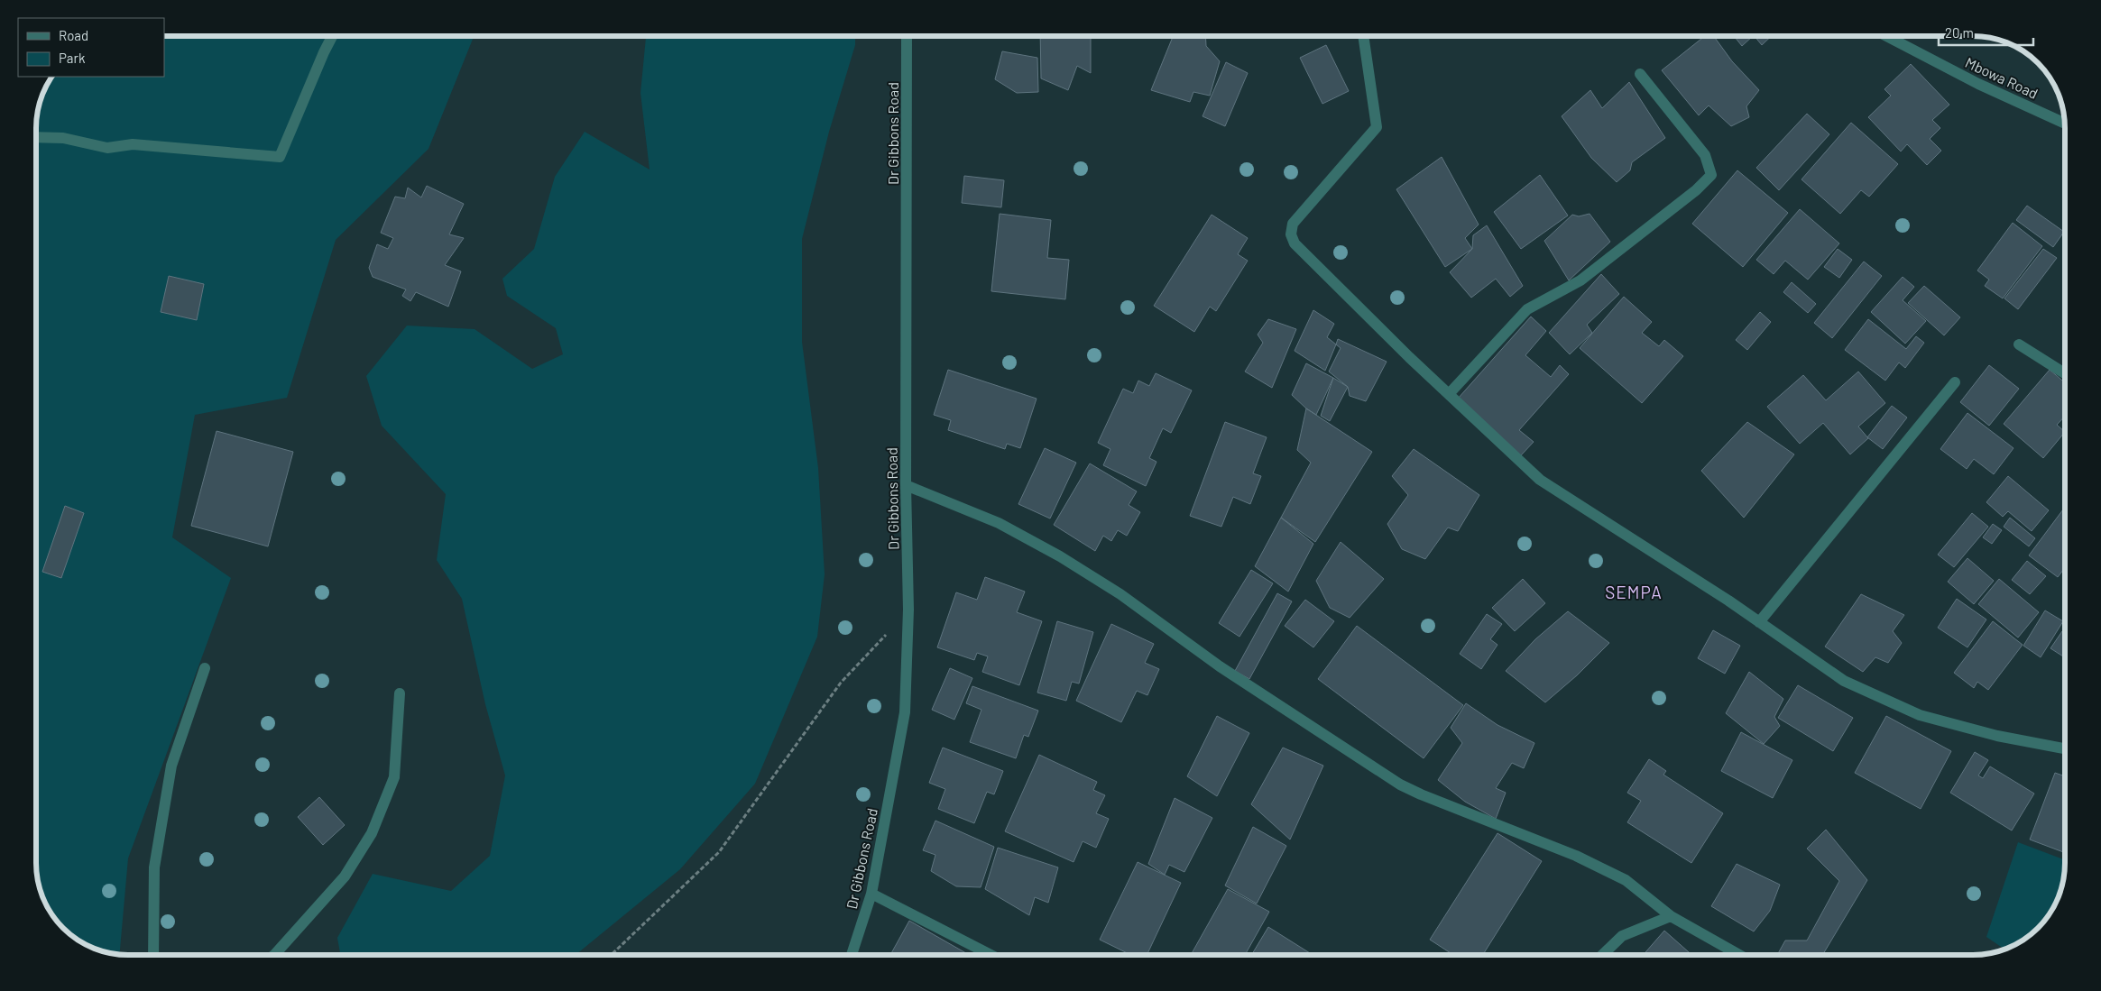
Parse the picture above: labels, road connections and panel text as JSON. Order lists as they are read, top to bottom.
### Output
{
  "streets": {
    "street": ["Mbowa Road", "Dr Gibbons Road"]
  },
  "districts": ["SEMPA"],
  "legend": ["Road", "Park"],
  "scale_bar": "20 m"
}
